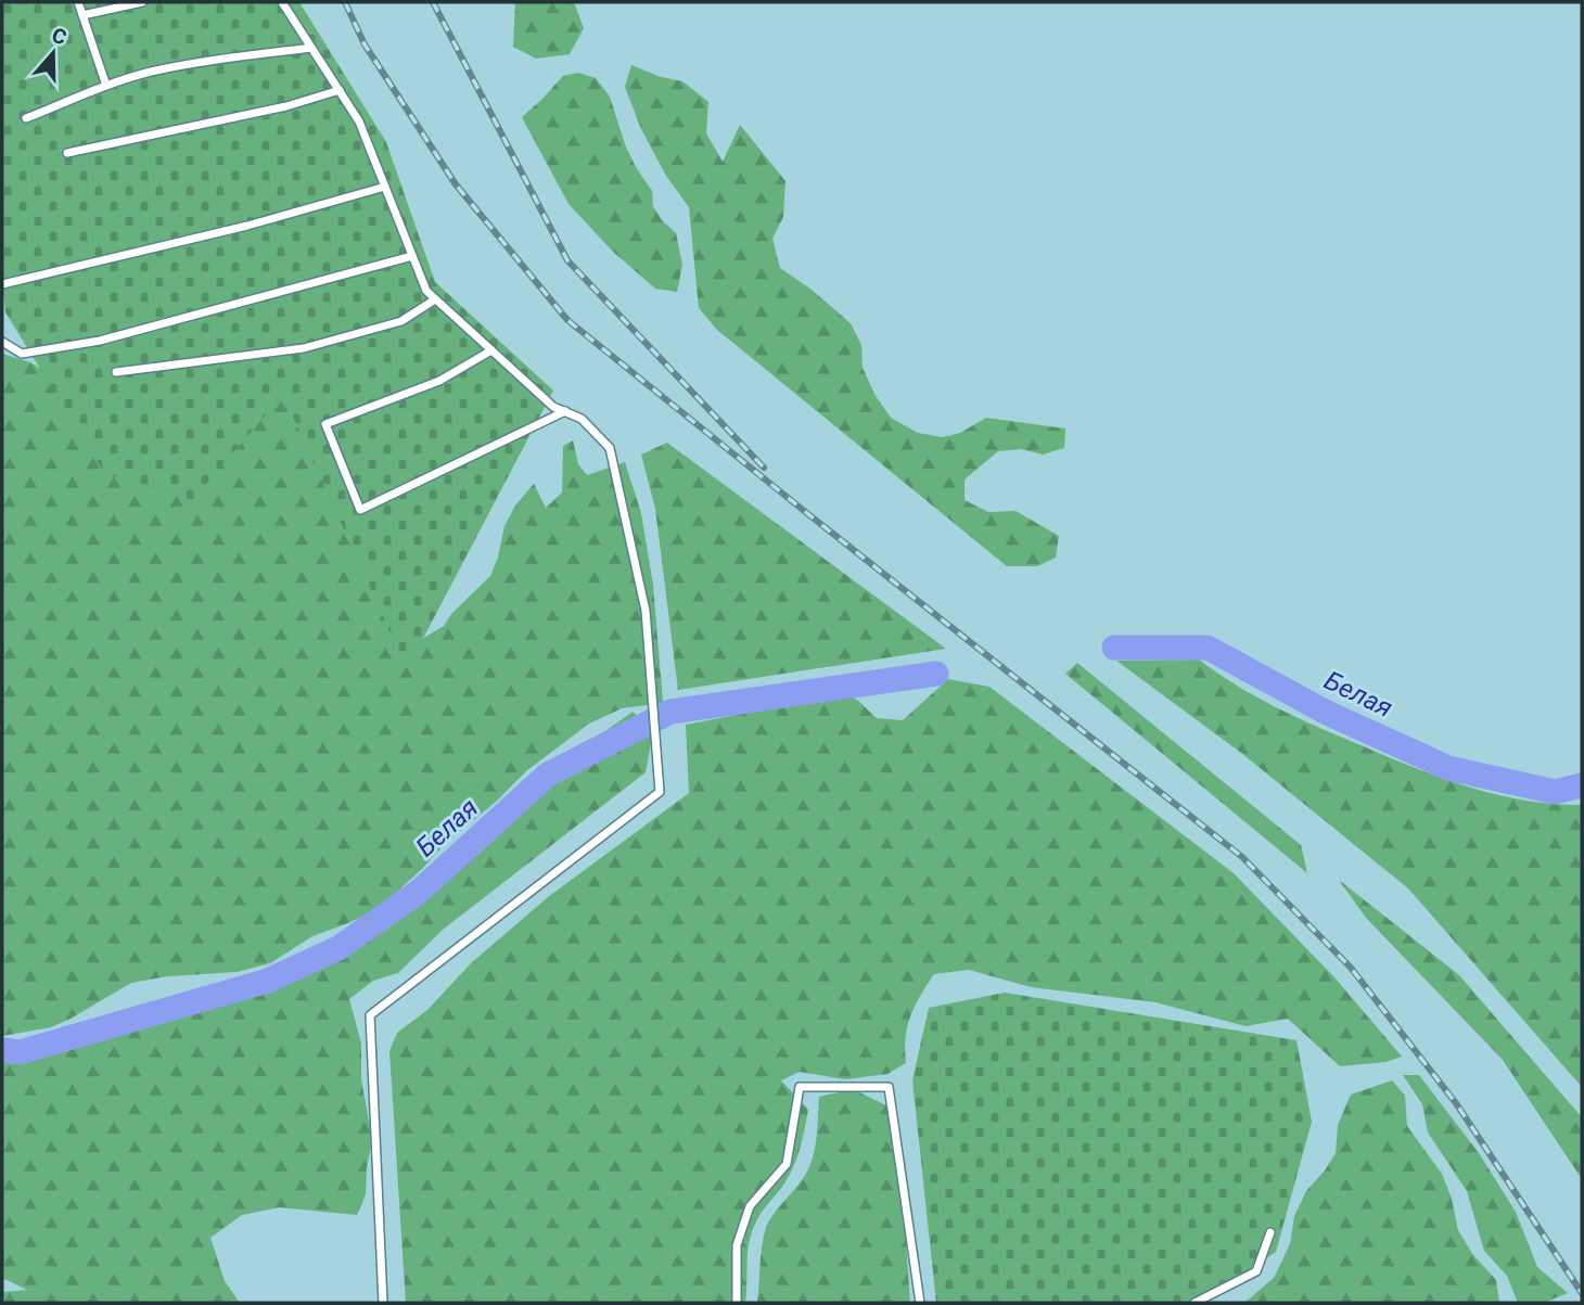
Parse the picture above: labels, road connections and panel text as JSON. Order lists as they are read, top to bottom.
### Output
{
  "water": ["Белая"],
  "north": "top"
}
